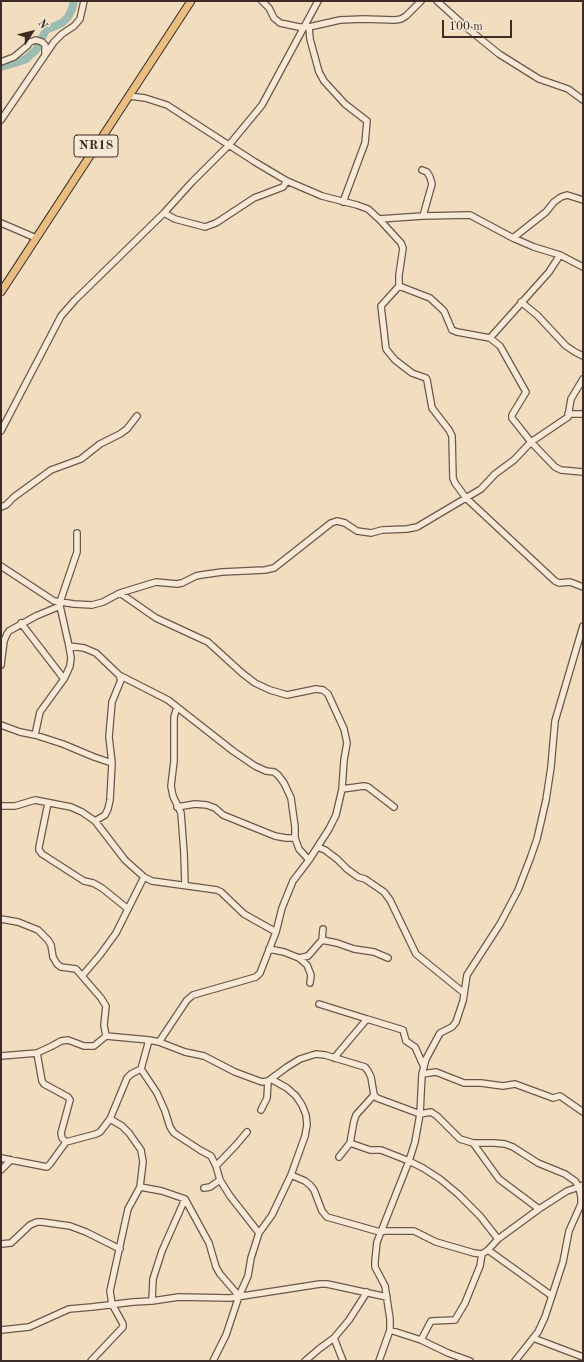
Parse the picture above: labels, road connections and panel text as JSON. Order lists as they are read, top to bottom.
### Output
{
  "streets": {
    "main road": ["NR18"]
  },
  "scale_bar": "100 m",
  "north": "top right"
}
